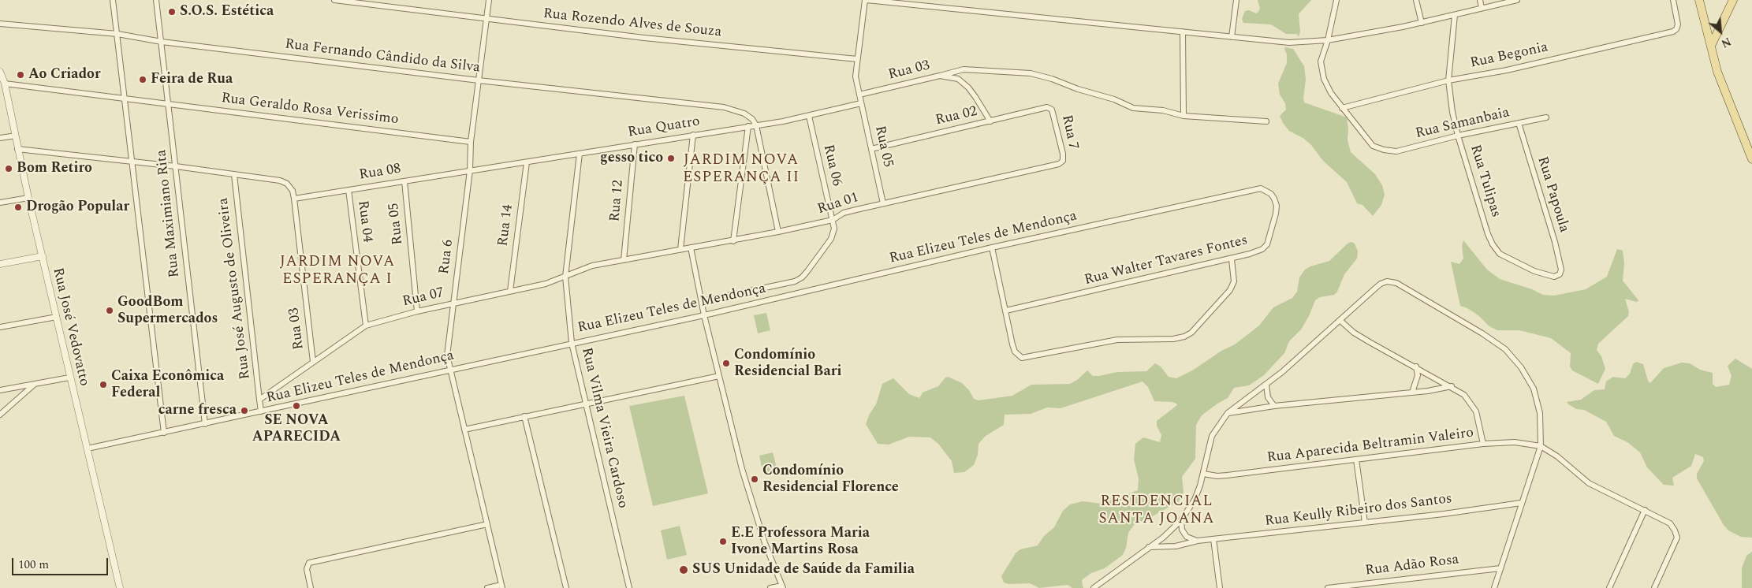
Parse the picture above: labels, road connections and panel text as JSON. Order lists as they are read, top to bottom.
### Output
{
  "streets": {
    "street": [
      "Rua Rozendo Alves de Souza",
      "Rua Begonia",
      "Rua Fernando Cândido da Silva",
      "Rua 03",
      "Rua Geraldo Rosa Verissimo",
      "Rua 02",
      "Rua Samanbaia",
      "Rua Quatro",
      "Rua 7",
      "Rua 05",
      "Rua 06",
      "Rua 08",
      "Rua Tulipas",
      "Rua Papoula",
      "Rua 12",
      "Rua 01",
      "Rua Maximiano Rita",
      "Rua 04",
      "Rua 14",
      "Rua Elizeu Teles de Mendonça",
      "Rua 6",
      "Rua Walter Tavares Fontes",
      "Rua José Augusto de Oliveira",
      "Rua 07",
      "Rua José Vedovatto",
      "Rua Vilma Vieira Cardoso",
      "Rua Aparecida Beltramin Valeiro",
      "Rua Keully Ribeiro dos Santos",
      "Rua Adão Rosa"
    ]
  },
  "crossings": [
    ["Rua Rozendo Alves de Souza", "Rua 05"],
    ["Rua Rozendo Alves de Souza", "Rua 6"],
    ["Rua Begonia", "Rua Samanbaia"],
    ["Rua Begonia", "Rua Tulipas"],
    ["Rua Fernando Cândido da Silva", "Rua Quatro"],
    ["Rua Fernando Cândido da Silva", "Rua Maximiano Rita"],
    ["Rua Fernando Cândido da Silva", "Rua 6"],
    ["Rua 03", "Rua 02"],
    ["Rua 03", "Rua 05"],
    ["Rua 03", "Rua 08"],
    ["Rua 03", "Rua 07"],
    ["Rua Geraldo Rosa Verissimo", "Rua Maximiano Rita"],
    ["Rua Geraldo Rosa Verissimo", "Rua 6"],
    ["Rua Geraldo Rosa Verissimo", "Rua José Vedovatto"],
    ["Rua 02", "Rua 7"],
    ["Rua 02", "Rua 05"],
    ["Rua Samanbaia", "Rua Tulipas"],
    ["Rua Samanbaia", "Rua Papoula"],
    ["Rua Quatro", "Rua 05"],
    ["Rua Quatro", "Rua 06"],
    ["Rua Quatro", "Rua 08"],
    ["Rua Quatro", "Rua 12"],
    ["Rua Quatro", "Rua 14"],
    ["Rua Quatro", "Rua 6"],
    ["Rua Quatro", "Rua Vilma Vieira Cardoso"],
    ["Rua 7", "Rua 01"],
    ["Rua 05", "Rua 08"],
    ["Rua 05", "Rua 01"],
    ["Rua 05", "Rua 07"],
    ["Rua 06", "Rua 01"],
    ["Rua 08", "Rua 04"],
    ["Rua 08", "Rua 6"],
    ["Rua Tulipas", "Rua Papoula"],
    ["Rua 12", "Rua 01"],
    ["Rua 12", "Rua 07"],
    ["Rua 01", "Rua 07"],
    ["Rua Maximiano Rita", "Rua Elizeu Teles de Mendonça"],
    ["Rua 04", "Rua 07"],
    ["Rua 14", "Rua 07"],
    ["Rua Elizeu Teles de Mendonça", "Rua 6"],
    ["Rua Elizeu Teles de Mendonça", "Rua Walter Tavares Fontes"],
    ["Rua Elizeu Teles de Mendonça", "Rua José Vedovatto"],
    ["Rua Elizeu Teles de Mendonça", "Rua Vilma Vieira Cardoso"],
    ["Rua 6", "Rua 07"],
    ["Rua José Augusto de Oliveira", "Rua 07"],
    ["Rua 07", "Rua Vilma Vieira Cardoso"]
  ],
  "districts": ["JARDIM NOVA ESPERANÇA II", "JARDIM NOVA ESPERANÇA I", "RESIDENCIAL SANTA JOANA"],
  "places": [
    "S.O.S. Estética",
    "Ao Criador",
    "Feira de Rua",
    "gesso tico",
    "Bom Retiro",
    "Drogão Popular",
    "GoodBom Supermercados",
    "Condomínio Residencial Bari",
    "Caixa Econômica Federal",
    "SE NOVA APARECIDA",
    "carne fresca",
    "Condomínio Residencial Florence",
    "E.E Professora Maria Ivone Martins Rosa",
    "SUS Unidade de Saúde da Familia"
  ],
  "scale_bar": "100 m",
  "north": "bottom right"
}
